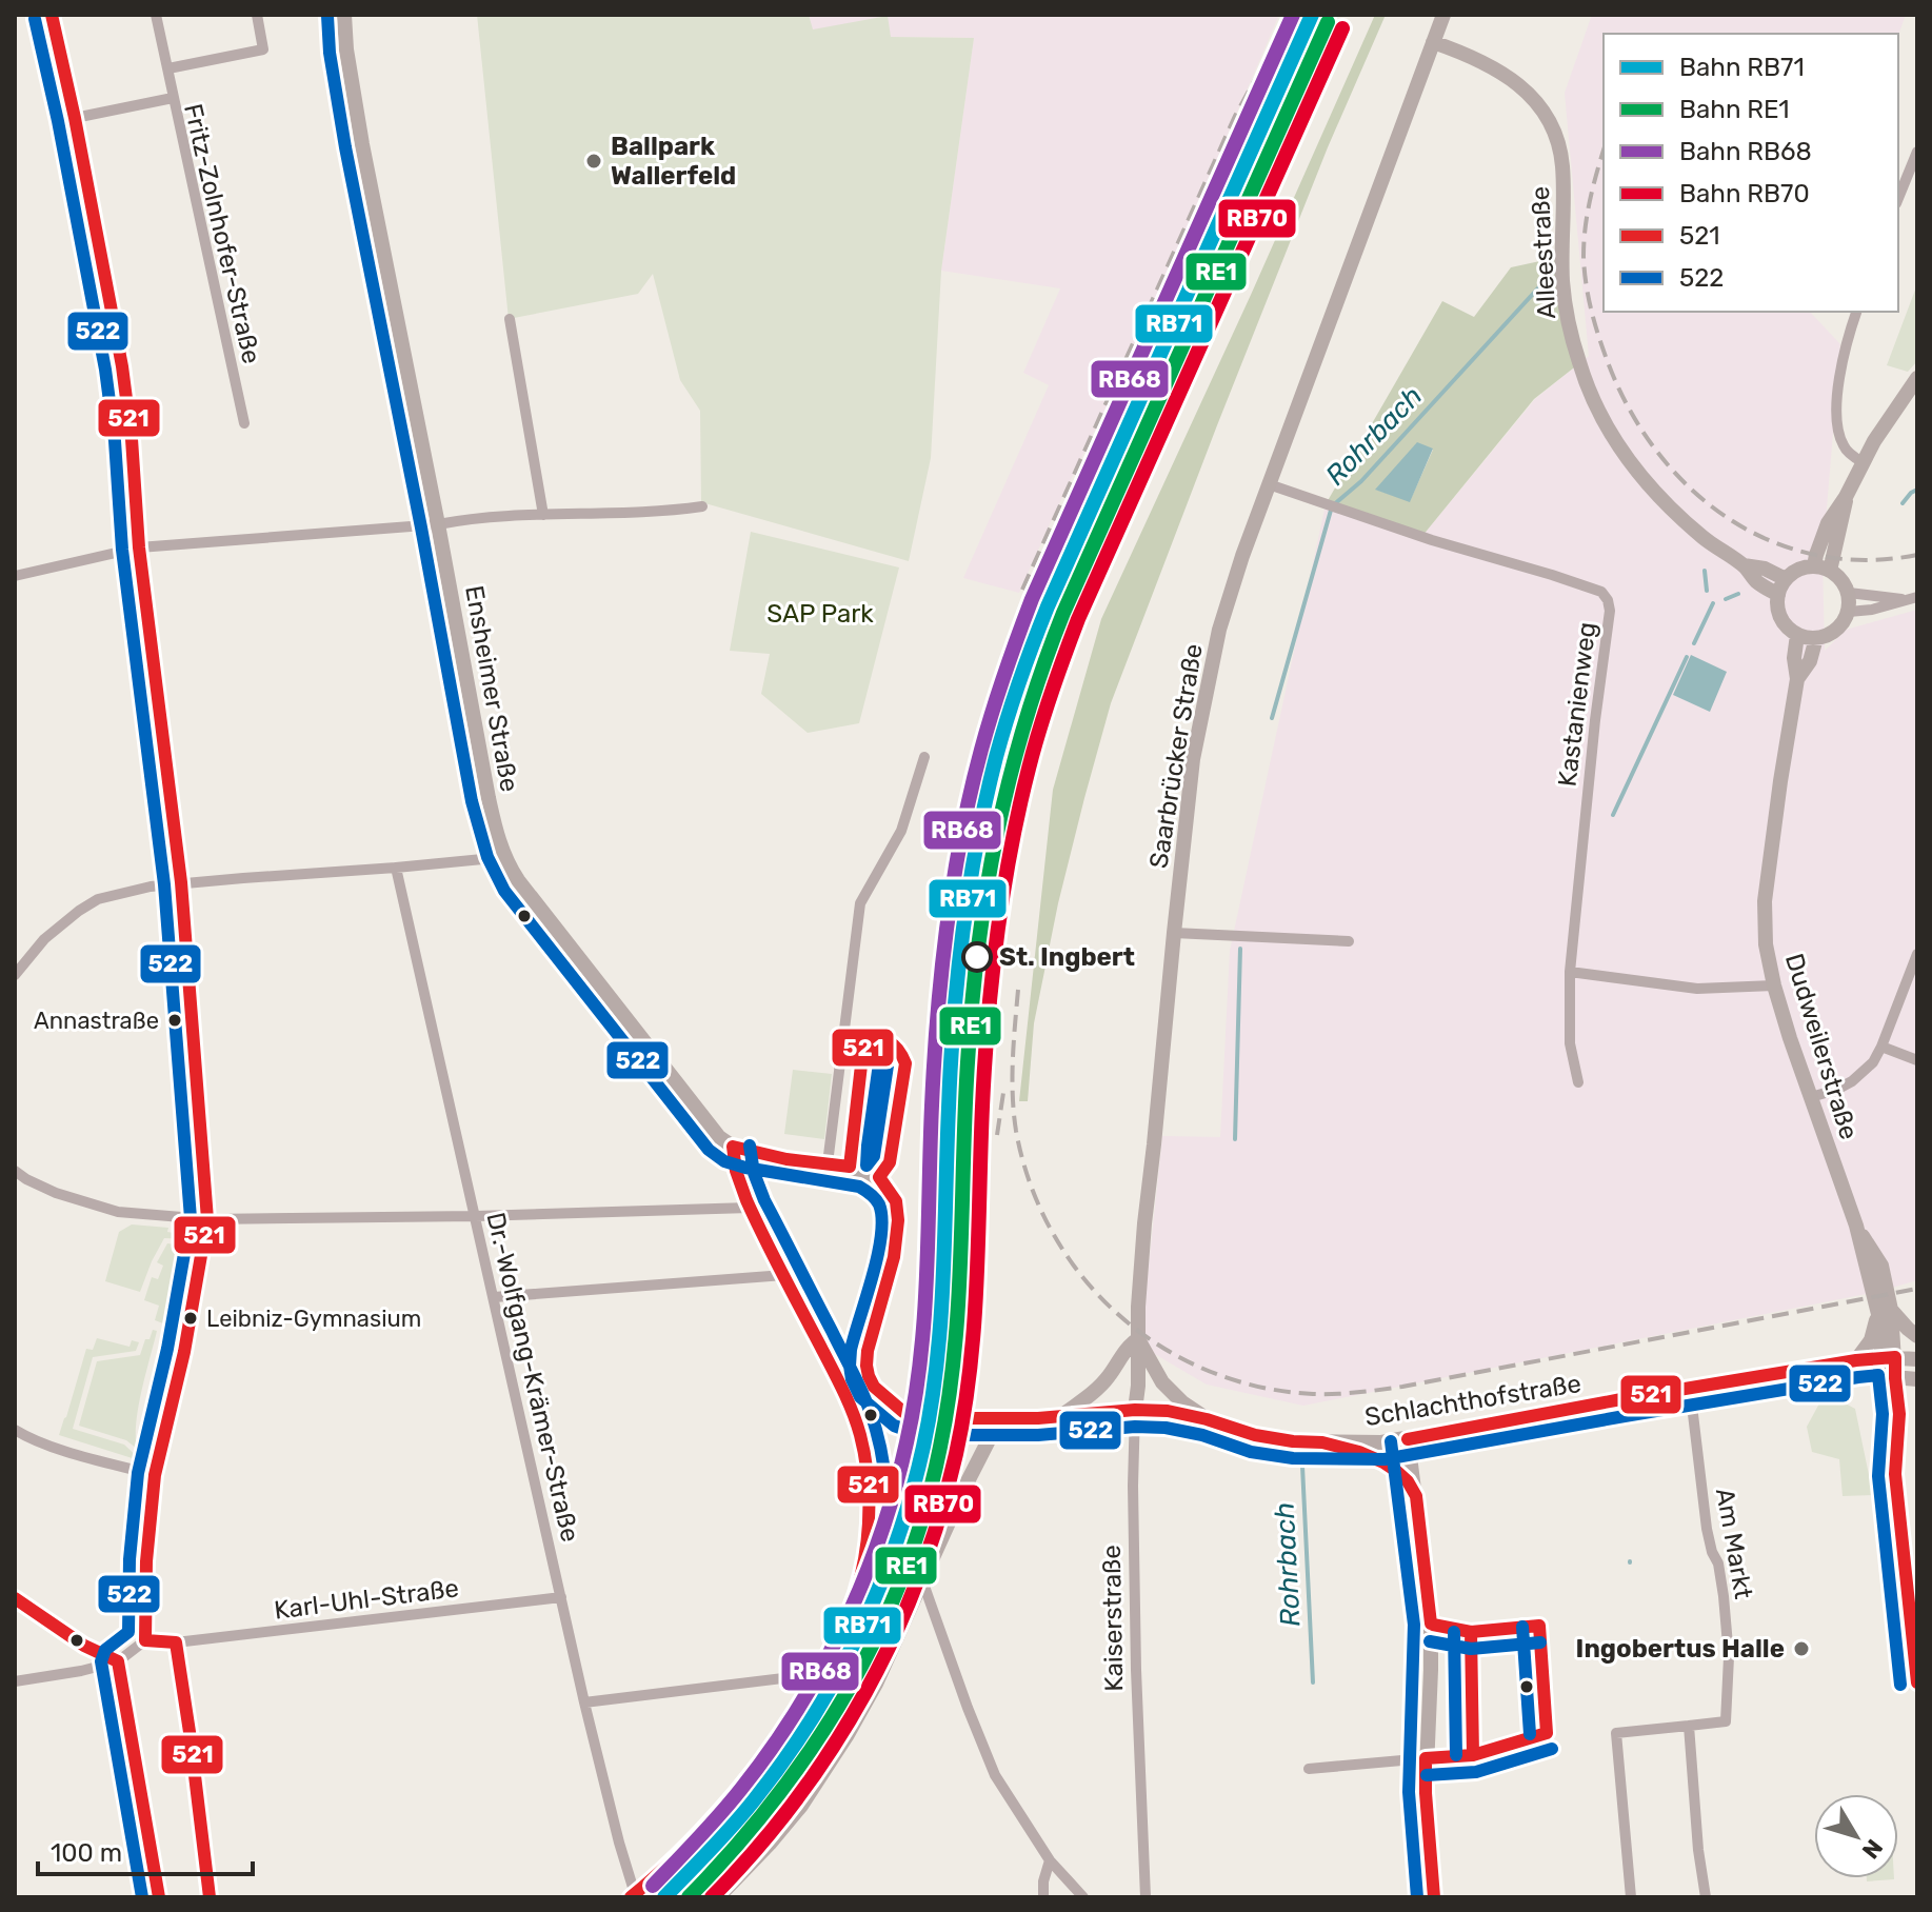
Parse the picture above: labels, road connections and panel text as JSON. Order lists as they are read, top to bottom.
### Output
{
  "streets": {
    "main road": [
      "Alleestraße",
      "Ensheimer Straße",
      "Saarbrücker Straße",
      "Dudweilerstraße",
      "Schlachthofstraße",
      "Kaiserstraße"
    ],
    "street": [
      "Fritz-Zolnhofer-Straße",
      "Kastanienweg",
      "Dr.-Wolfgang-Krämer-Straße",
      "Am Markt",
      "Karl-Uhl-Straße"
    ]
  },
  "crossings": [
    ["Alleestraße", "Saarbrücker Straße"],
    ["Alleestraße", "Dudweilerstraße"],
    ["Ensheimer Straße", "Schlachthofstraße"],
    ["Kastanienweg", "Saarbrücker Straße"],
    ["Saarbrücker Straße", "Kaiserstraße"],
    ["Dudweilerstraße", "Schlachthofstraße"],
    ["Dr.-Wolfgang-Krämer-Straße", "Karl-Uhl-Straße"],
    ["Schlachthofstraße", "Am Markt"],
    ["Schlachthofstraße", "Kaiserstraße"]
  ],
  "water": ["Rohrbach"],
  "parks": ["SAP Park"],
  "places": [
    "Ballpark Wallerfeld",
    "St. Ingbert",
    "Annastraße",
    "Leibniz-Gymnasium",
    "Ingobertus Halle"
  ],
  "lines": [
    "rail line RB71",
    "rail line RB68",
    "transit line 521",
    "transit line 522",
    "rail line RE1",
    "rail line RB70"
  ],
  "legend": [
    "Bahn RB71",
    "Bahn RE1",
    "Bahn RB68",
    "Bahn RB70",
    "521",
    "522"
  ],
  "scale_bar": "100 m",
  "north": "bottom right"
}
